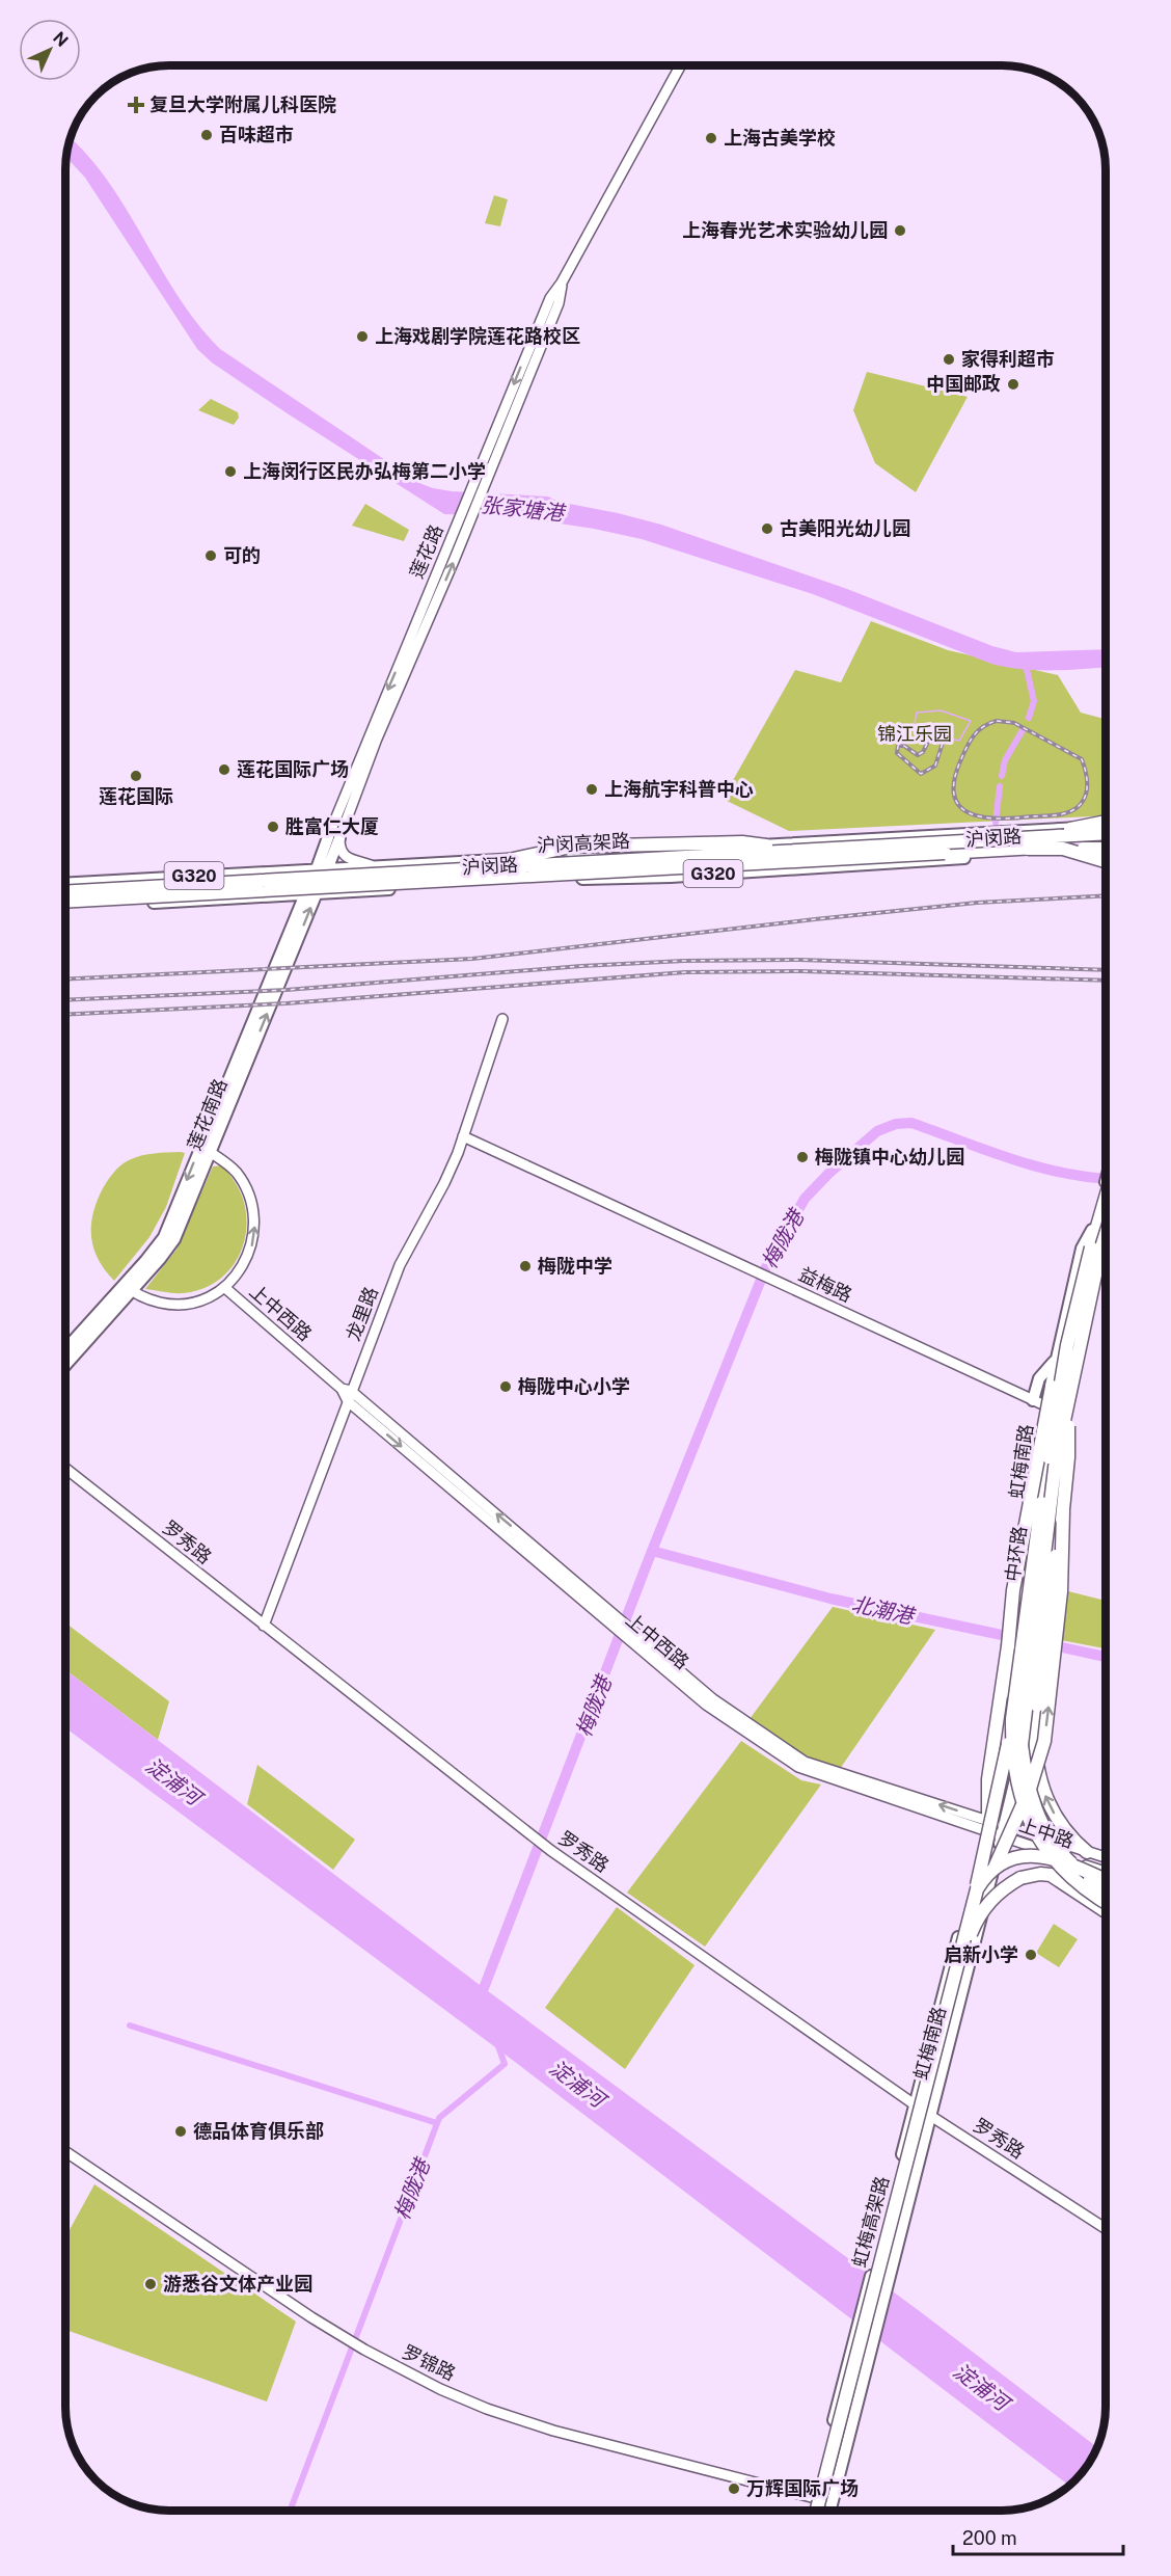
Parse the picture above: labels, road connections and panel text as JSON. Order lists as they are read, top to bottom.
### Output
{
  "streets": {
    "highway": ["沪闵高架路", "中环路", "虹梅高架路"],
    "main road": [
      "沪闵路",
      "G320",
      "莲花南路",
      "虹梅南路"
    ],
    "street": [
      "莲花路",
      "益梅路",
      "上中西路",
      "龙里路",
      "罗秀路",
      "上中路",
      "罗锦路"
    ]
  },
  "crossings": [
    ["莲花路", "莲花南路"],
    ["沪闵路", "沪闵高架路"],
    ["沪闵路", "莲花南路"],
    ["莲花南路", "上中西路"],
    ["益梅路", "龙里路"],
    ["益梅路", "虹梅南路"],
    ["益梅路", "中环路"],
    ["上中西路", "龙里路"],
    ["上中西路", "虹梅南路"],
    ["上中西路", "上中路"],
    ["龙里路", "罗秀路"],
    ["虹梅南路", "罗秀路"],
    ["虹梅南路", "中环路"],
    ["虹梅南路", "上中路"],
    ["虹梅南路", "罗锦路"]
  ],
  "water": [
    "张家塘港",
    "梅陇港",
    "北潮港",
    "淀浦河"
  ],
  "parks": ["锦江乐园"],
  "places": {
    "health": ["复旦大学附属儿科医院"],
    "other": [
      "百味超市",
      "上海古美学校",
      "上海春光艺术实验幼儿园",
      "上海戏剧学院莲花路校区",
      "家得利超市",
      "中国邮政",
      "上海闵行区民办弘梅第二小学",
      "古美阳光幼儿园",
      "可的",
      "莲花国际广场",
      "莲花国际",
      "上海航宇科普中心",
      "胜富仁大厦",
      "梅陇镇中心幼儿园",
      "梅陇中学",
      "梅陇中心小学",
      "启新小学",
      "德品体育俱乐部",
      "游悉谷文体产业园",
      "万辉国际广场"
    ]
  },
  "scale_bar": "200 m",
  "north": "top right"
}
